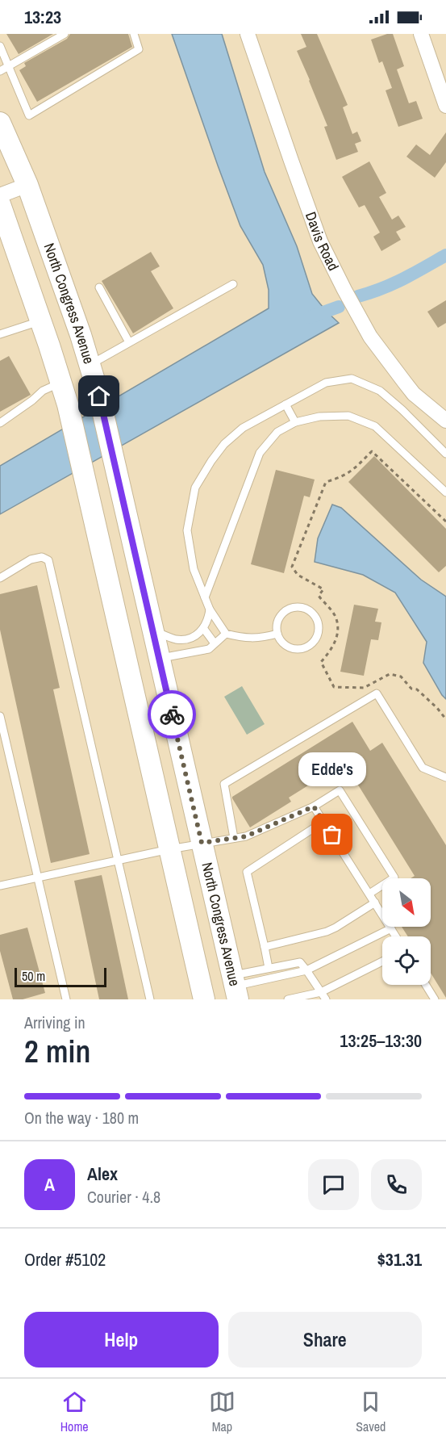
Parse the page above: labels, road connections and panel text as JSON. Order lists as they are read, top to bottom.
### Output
{
  "streets": {
    "main road": ["North Congress Avenue"],
    "street": ["Davis Road"]
  },
  "places": ["Edde's"],
  "scale_bar": "50 m",
  "north": "bottom right",
  "page": {
    "status": "13:23",
    "bubble": "Edde's",
    "scale": "50 m",
    "heading": ["2 min", "Arriving in", "13:25–13:30"],
    "panel": [
      "Alex",
      "Courier · 4.8",
      "Order #5102",
      "$31.31"
    ],
    "bar": "On the way · 180 m",
    "round": "A",
    "buttons": ["Help", "Share"],
    "tabs": ["Home", "Map", "Saved"]
  }
}
